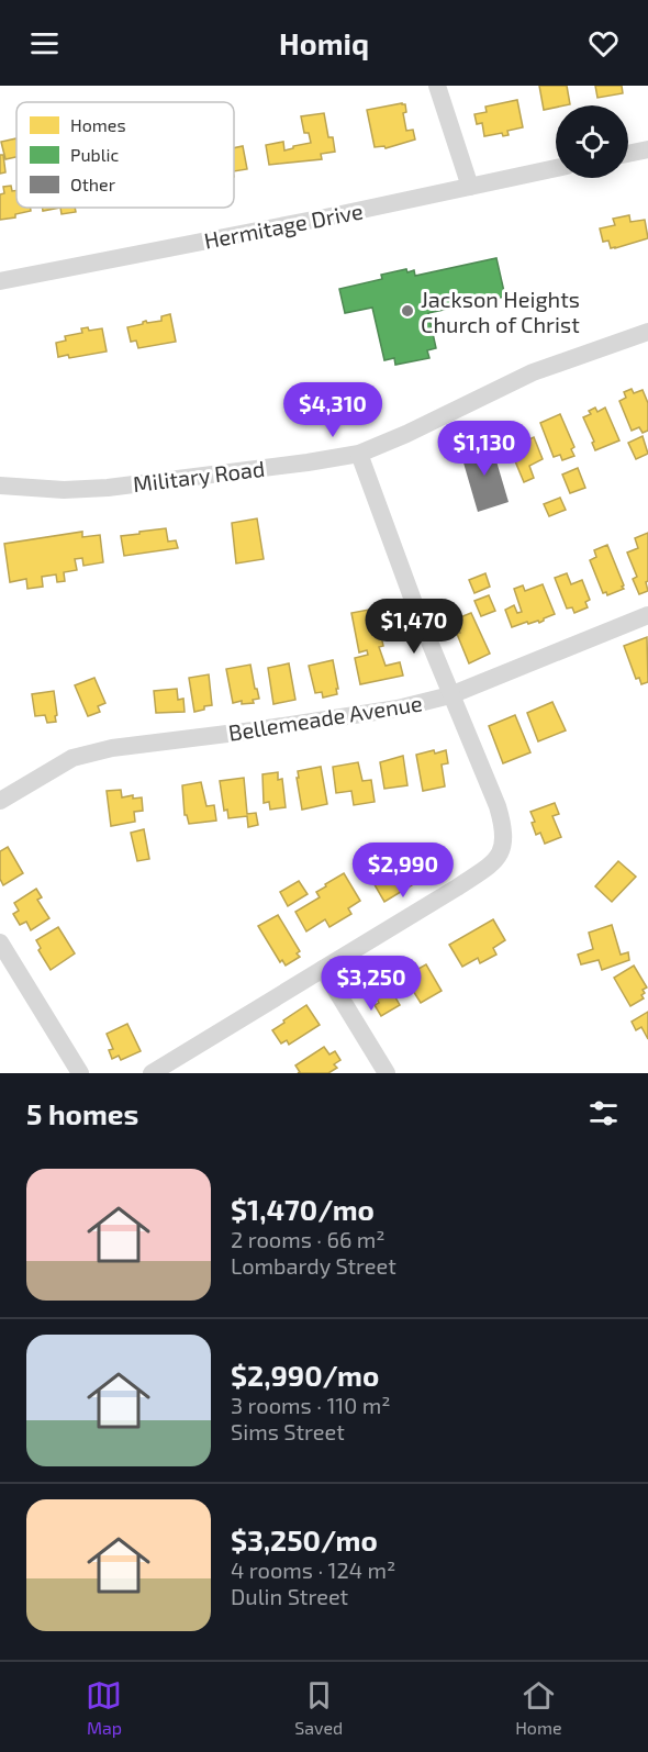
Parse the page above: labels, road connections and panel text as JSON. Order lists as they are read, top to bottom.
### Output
{
  "streets": {
    "street": ["Hermitage Drive", "Military Road", "Bellemeade Avenue"]
  },
  "places": ["Jackson Heights Church of Christ"],
  "legend": ["Homes", "Public", "Other"],
  "page": {
    "header": "Homiq",
    "price": [
      "$4,310",
      "$1,130",
      "$1,470",
      "$2,990",
      "$3,250"
    ],
    "heading": "5 homes",
    "list": [
      {
        "name": "$1,470/mo",
        "note": "2 rooms · 66 m² · Lombardy Street"
      },
      {
        "name": "$2,990/mo",
        "note": "3 rooms · 110 m² · Sims Street"
      },
      {
        "name": "$3,250/mo",
        "note": "4 rooms · 124 m² · Dulin Street"
      }
    ],
    "tabs": ["Map", "Saved", "Home"]
  }
}
